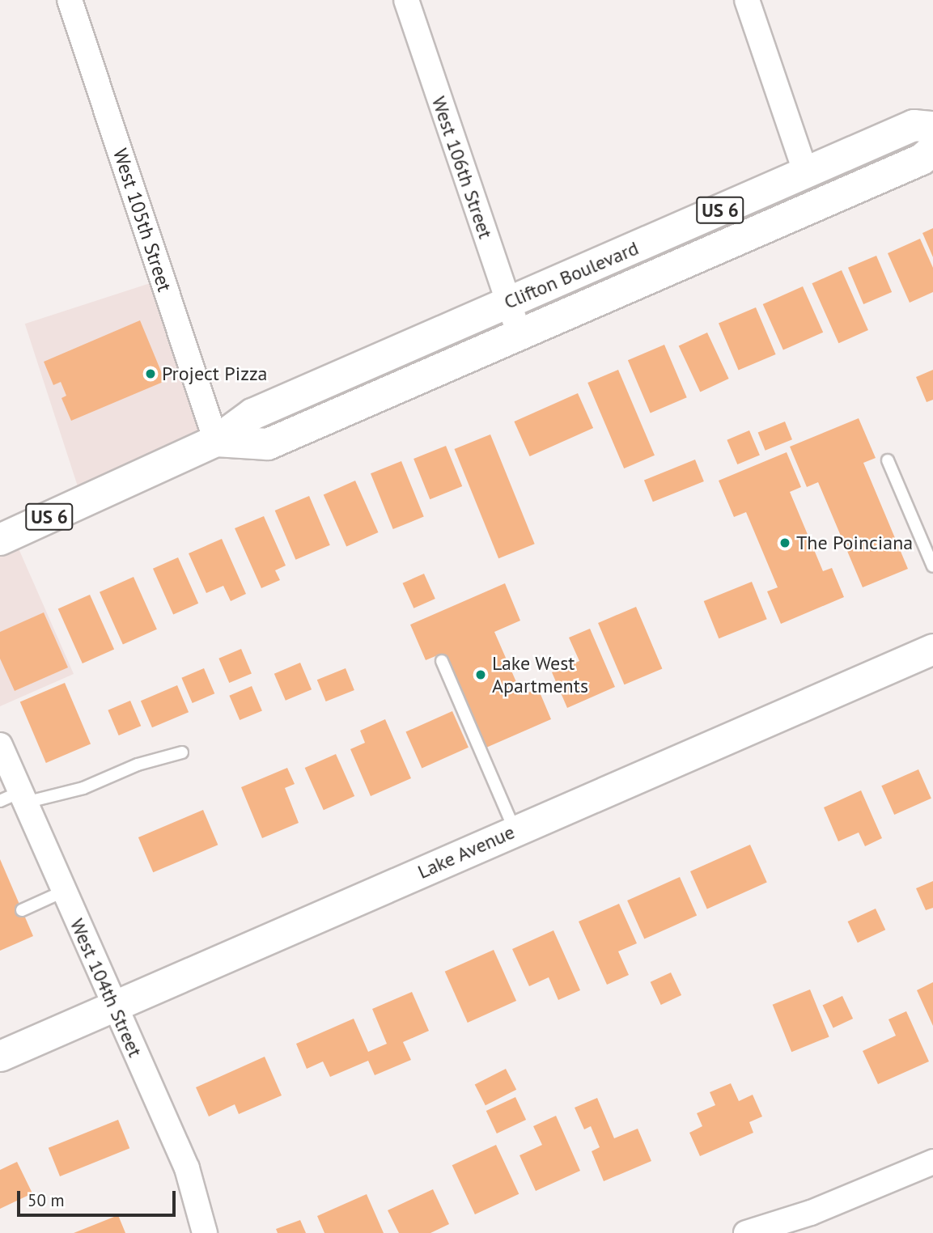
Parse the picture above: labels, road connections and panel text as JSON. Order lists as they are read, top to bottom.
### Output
{
  "streets": {
    "main road": ["US 6", "Clifton Boulevard"],
    "street": [
      "West 106th Street",
      "West 105th Street",
      "Lake Avenue",
      "West 104th Street"
    ]
  },
  "crossings": [
    ["West 106th Street", "Clifton Boulevard"],
    ["West 105th Street", "Clifton Boulevard"],
    ["Lake Avenue", "West 104th Street"]
  ],
  "places": ["Project Pizza", "The Poinciana", "Lake West Apartments"],
  "scale_bar": "50 m"
}
